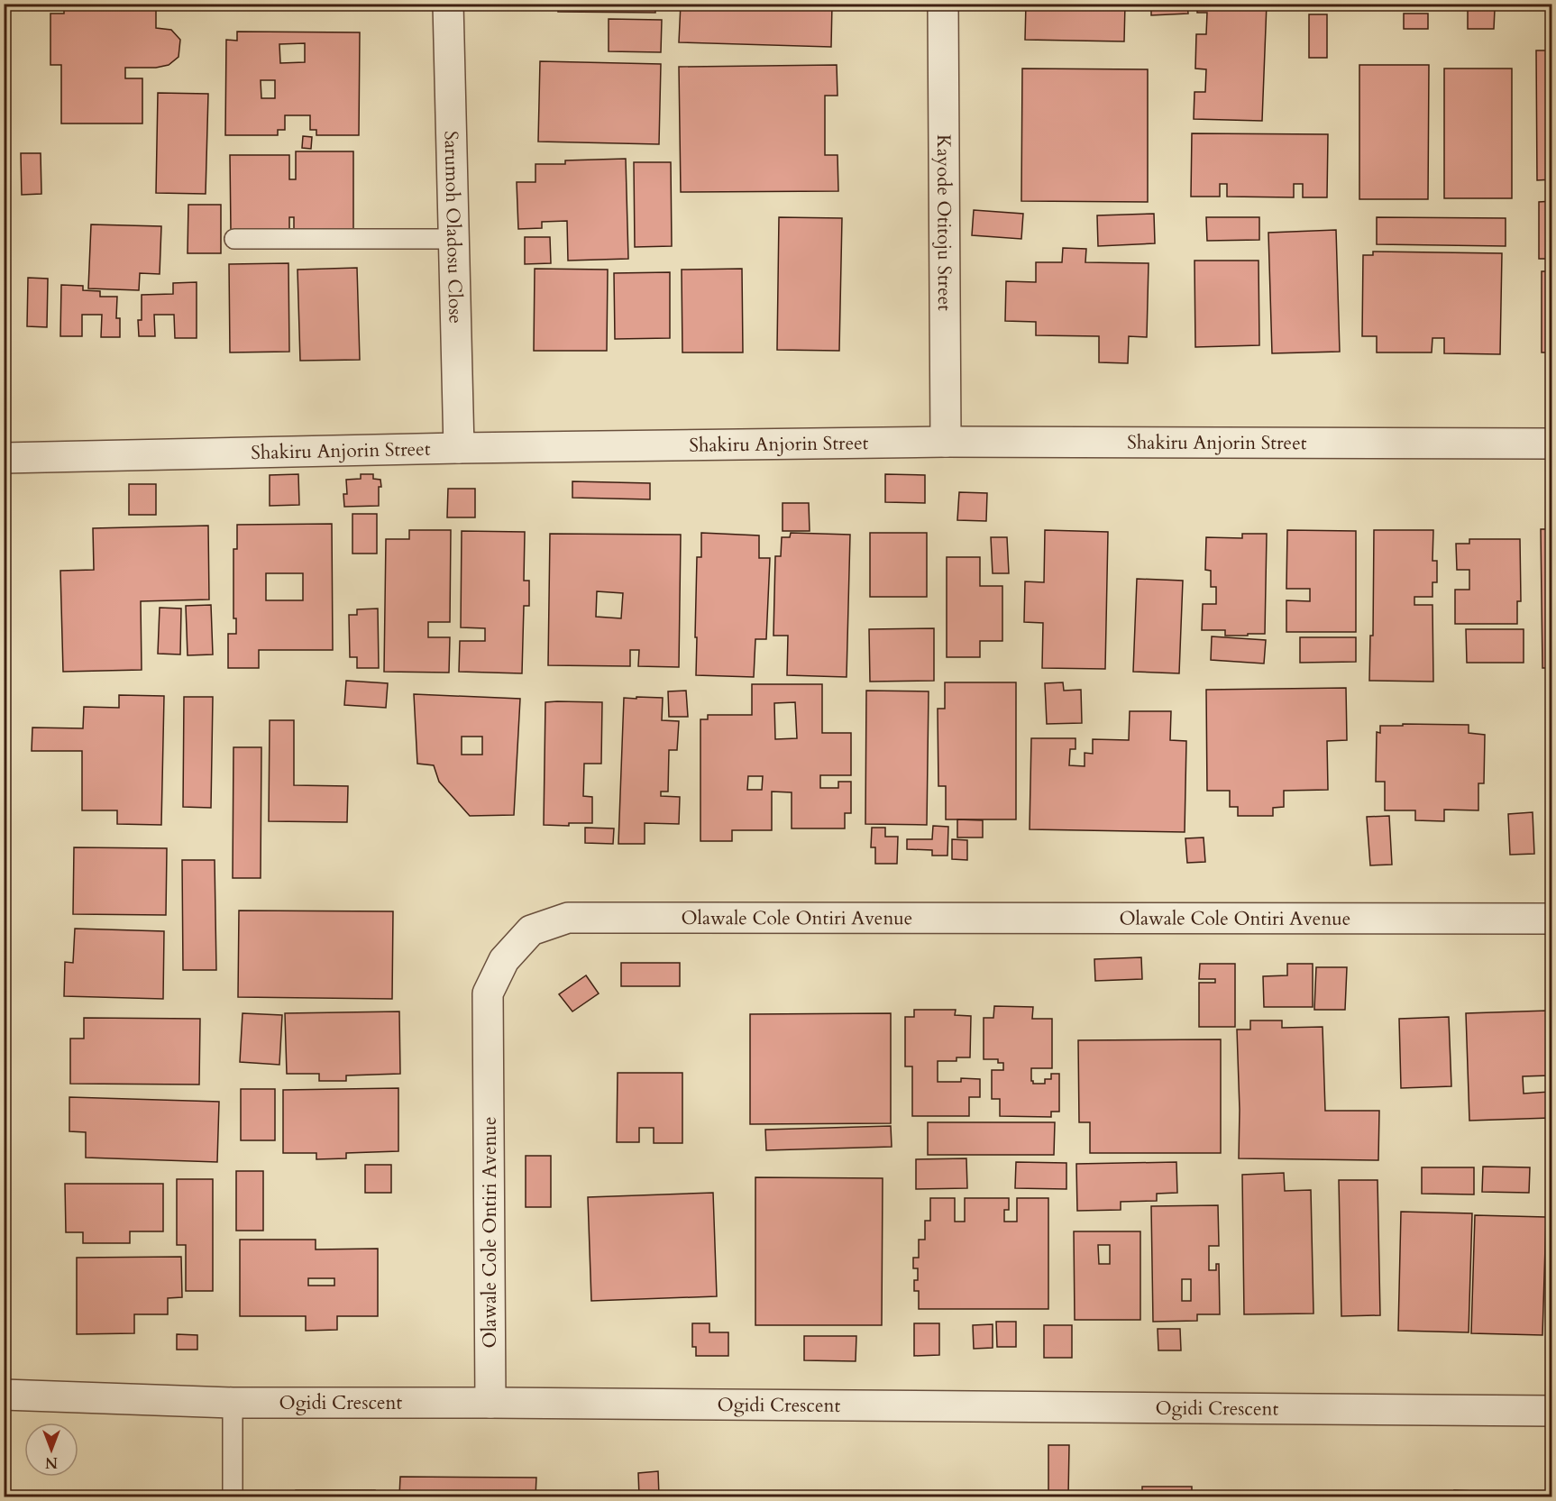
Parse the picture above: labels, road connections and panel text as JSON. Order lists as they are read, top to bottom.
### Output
{
  "streets": {
    "street": [
      "Kayode Otitoju Street",
      "Sarumoh Oladosu Close",
      "Shakiru Anjorin Street",
      "Olawale Cole Ontiri Avenue",
      "Ogidi Crescent"
    ]
  },
  "crossings": [
    ["Kayode Otitoju Street", "Shakiru Anjorin Street"],
    ["Sarumoh Oladosu Close", "Shakiru Anjorin Street"],
    ["Olawale Cole Ontiri Avenue", "Ogidi Crescent"]
  ],
  "north": "bottom"
}
